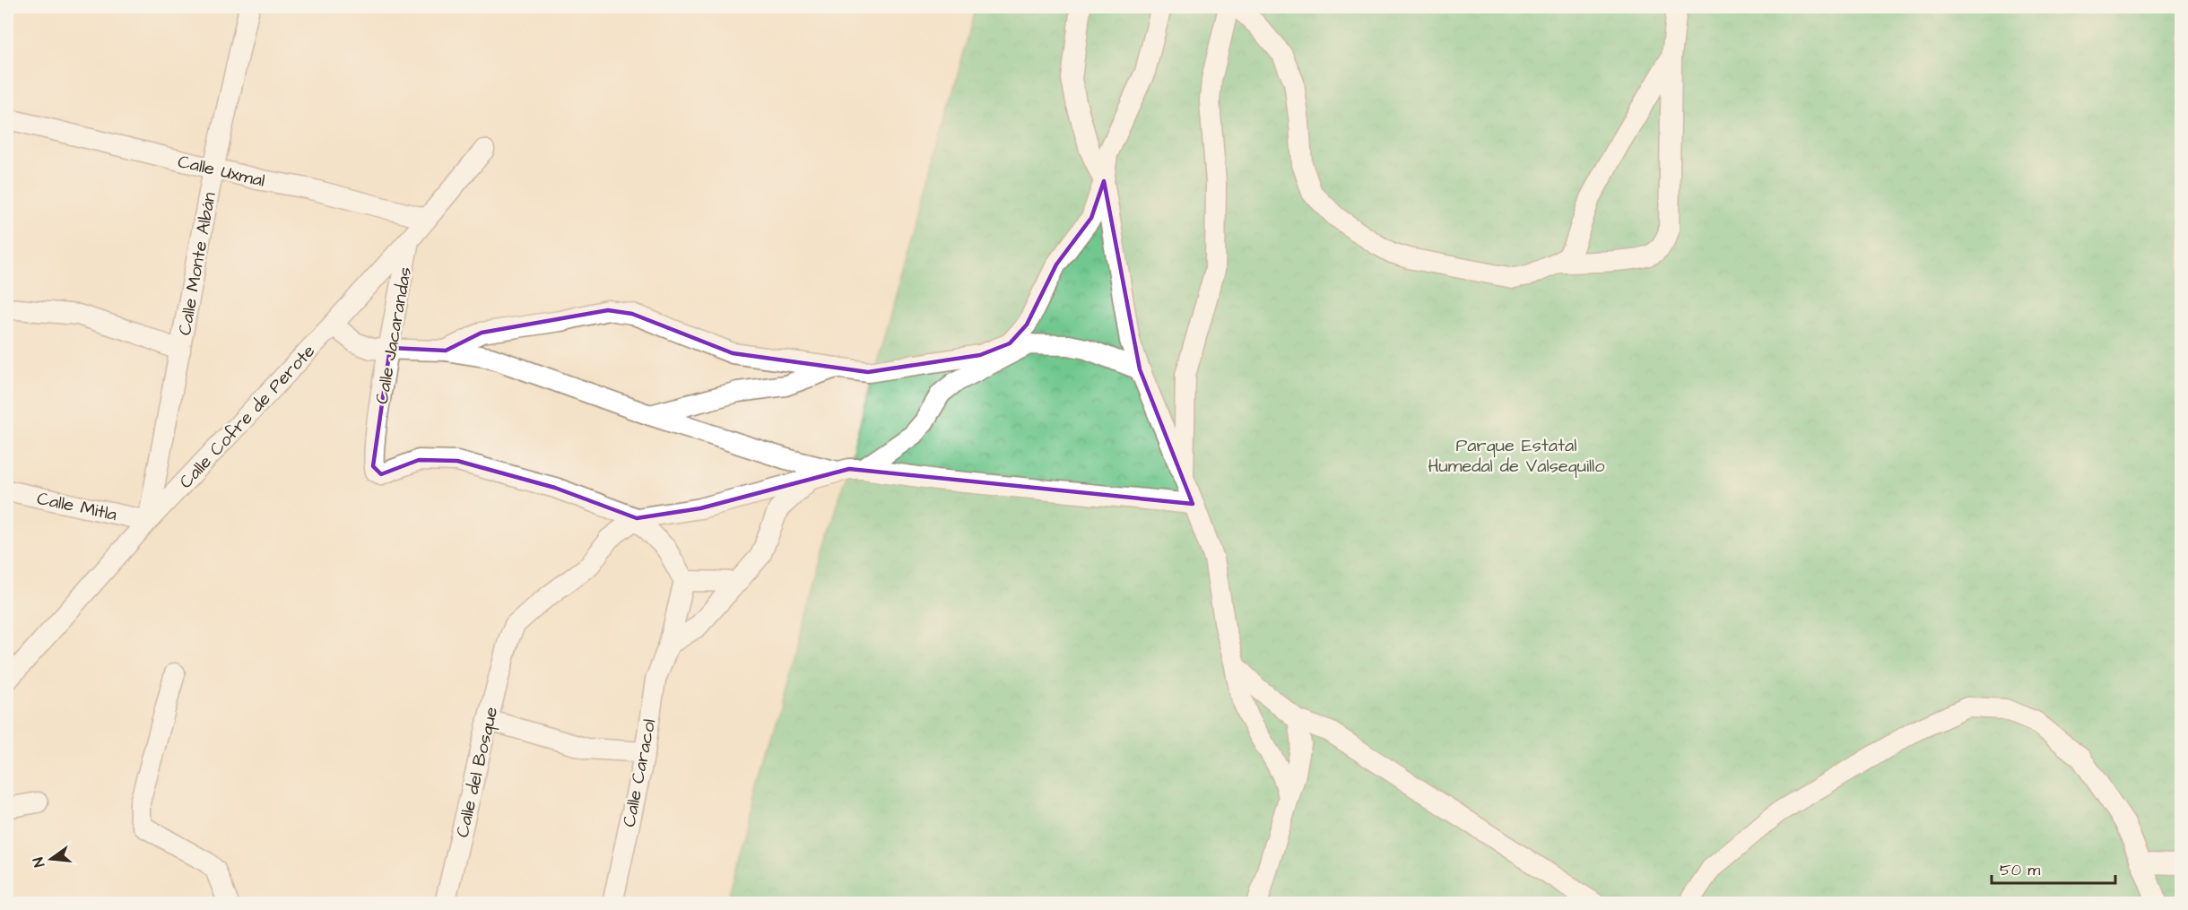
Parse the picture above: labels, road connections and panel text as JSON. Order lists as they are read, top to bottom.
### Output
{
  "streets": {
    "street": [
      "Calle Uxmal",
      "Calle Monte Albán",
      "Calle Jacarandas",
      "Calle Cofre de Perote",
      "Calle Mitla",
      "Calle del Bosque",
      "Calle Caracol"
    ]
  },
  "crossings": [
    ["Calle Uxmal", "Calle Monte Albán"],
    ["Calle Uxmal", "Calle Cofre de Perote"],
    ["Calle Monte Albán", "Calle Cofre de Perote"],
    ["Calle Monte Albán", "Calle Mitla"],
    ["Calle Jacarandas", "Calle Cofre de Perote"],
    ["Calle Jacarandas", "Calle del Bosque"],
    ["Calle Cofre de Perote", "Calle Mitla"]
  ],
  "parks": ["Parque Estatal Humedal de Valsequillo"],
  "scale_bar": "50 m",
  "north": "left"
}
